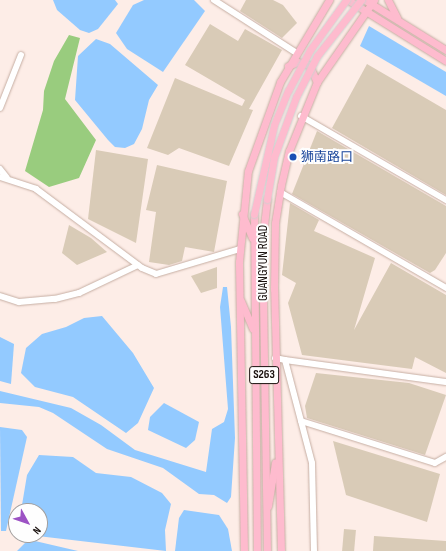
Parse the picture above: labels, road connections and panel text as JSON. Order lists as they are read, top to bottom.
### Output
{
  "streets": {
    "main road": ["GUANGYUN ROAD", "S263"]
  },
  "places": ["狮南路口"],
  "north": "bottom right"
}
